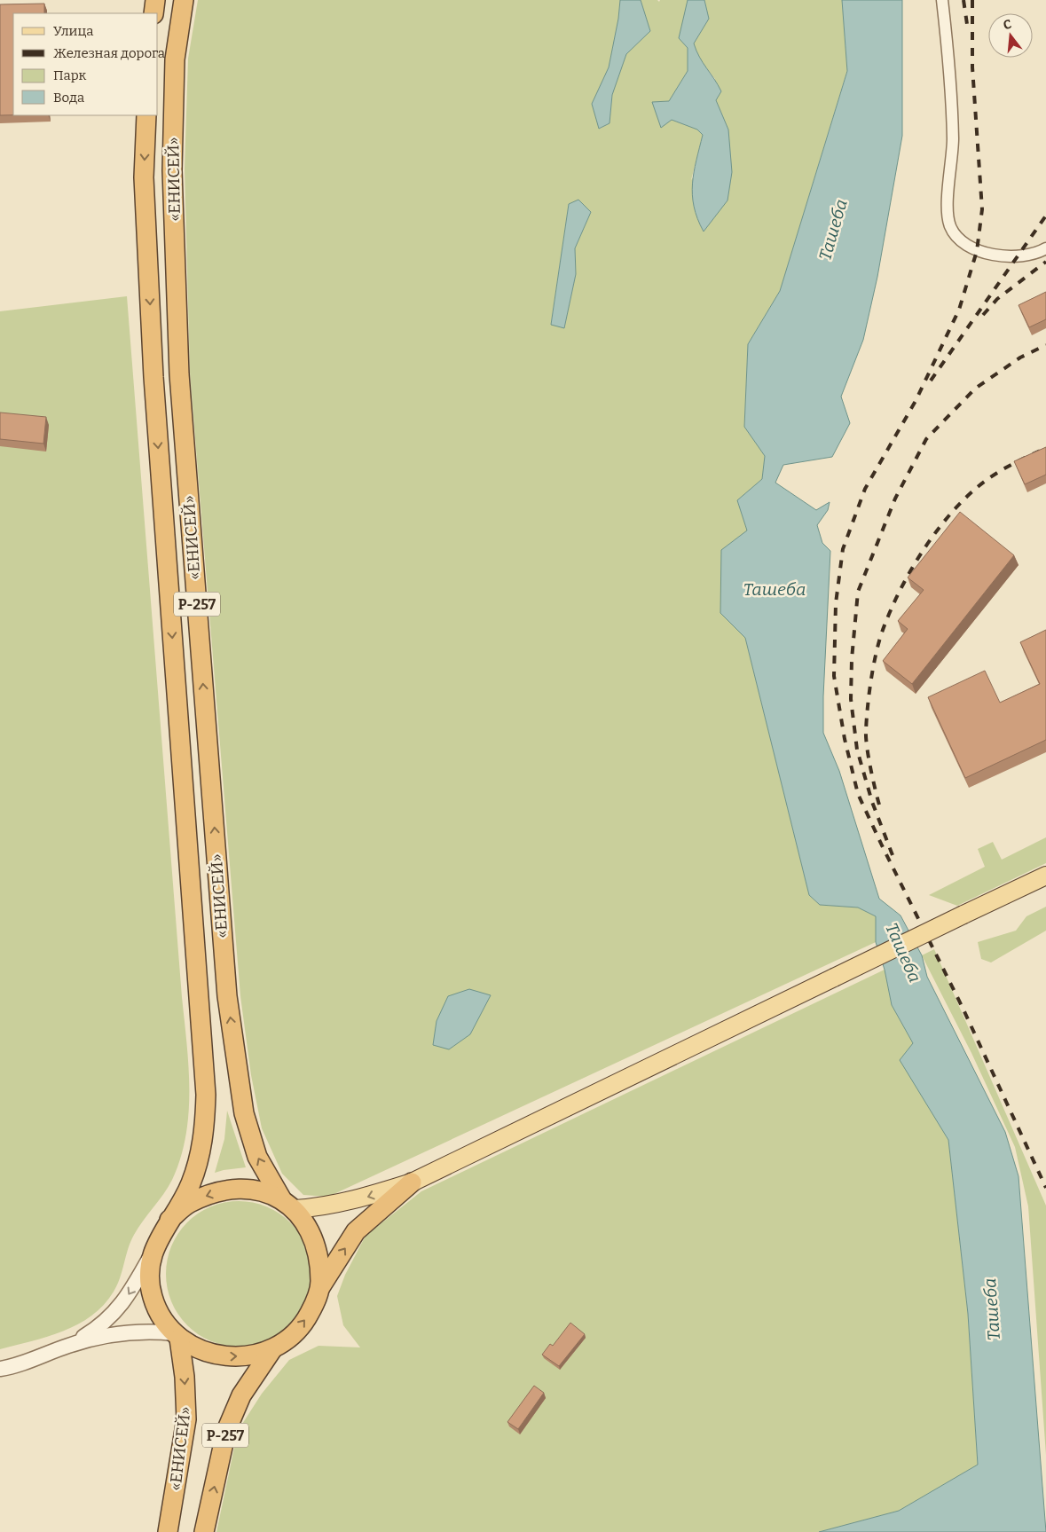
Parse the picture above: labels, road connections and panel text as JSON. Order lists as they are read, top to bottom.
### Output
{
  "streets": {
    "highway": ["«ЕНИСЕЙ»", "Р-257"]
  },
  "water": ["Ташеба"],
  "legend": [
    "Улица",
    "Железная дорога",
    "Парк",
    "Вода"
  ],
  "north": "top"
}
